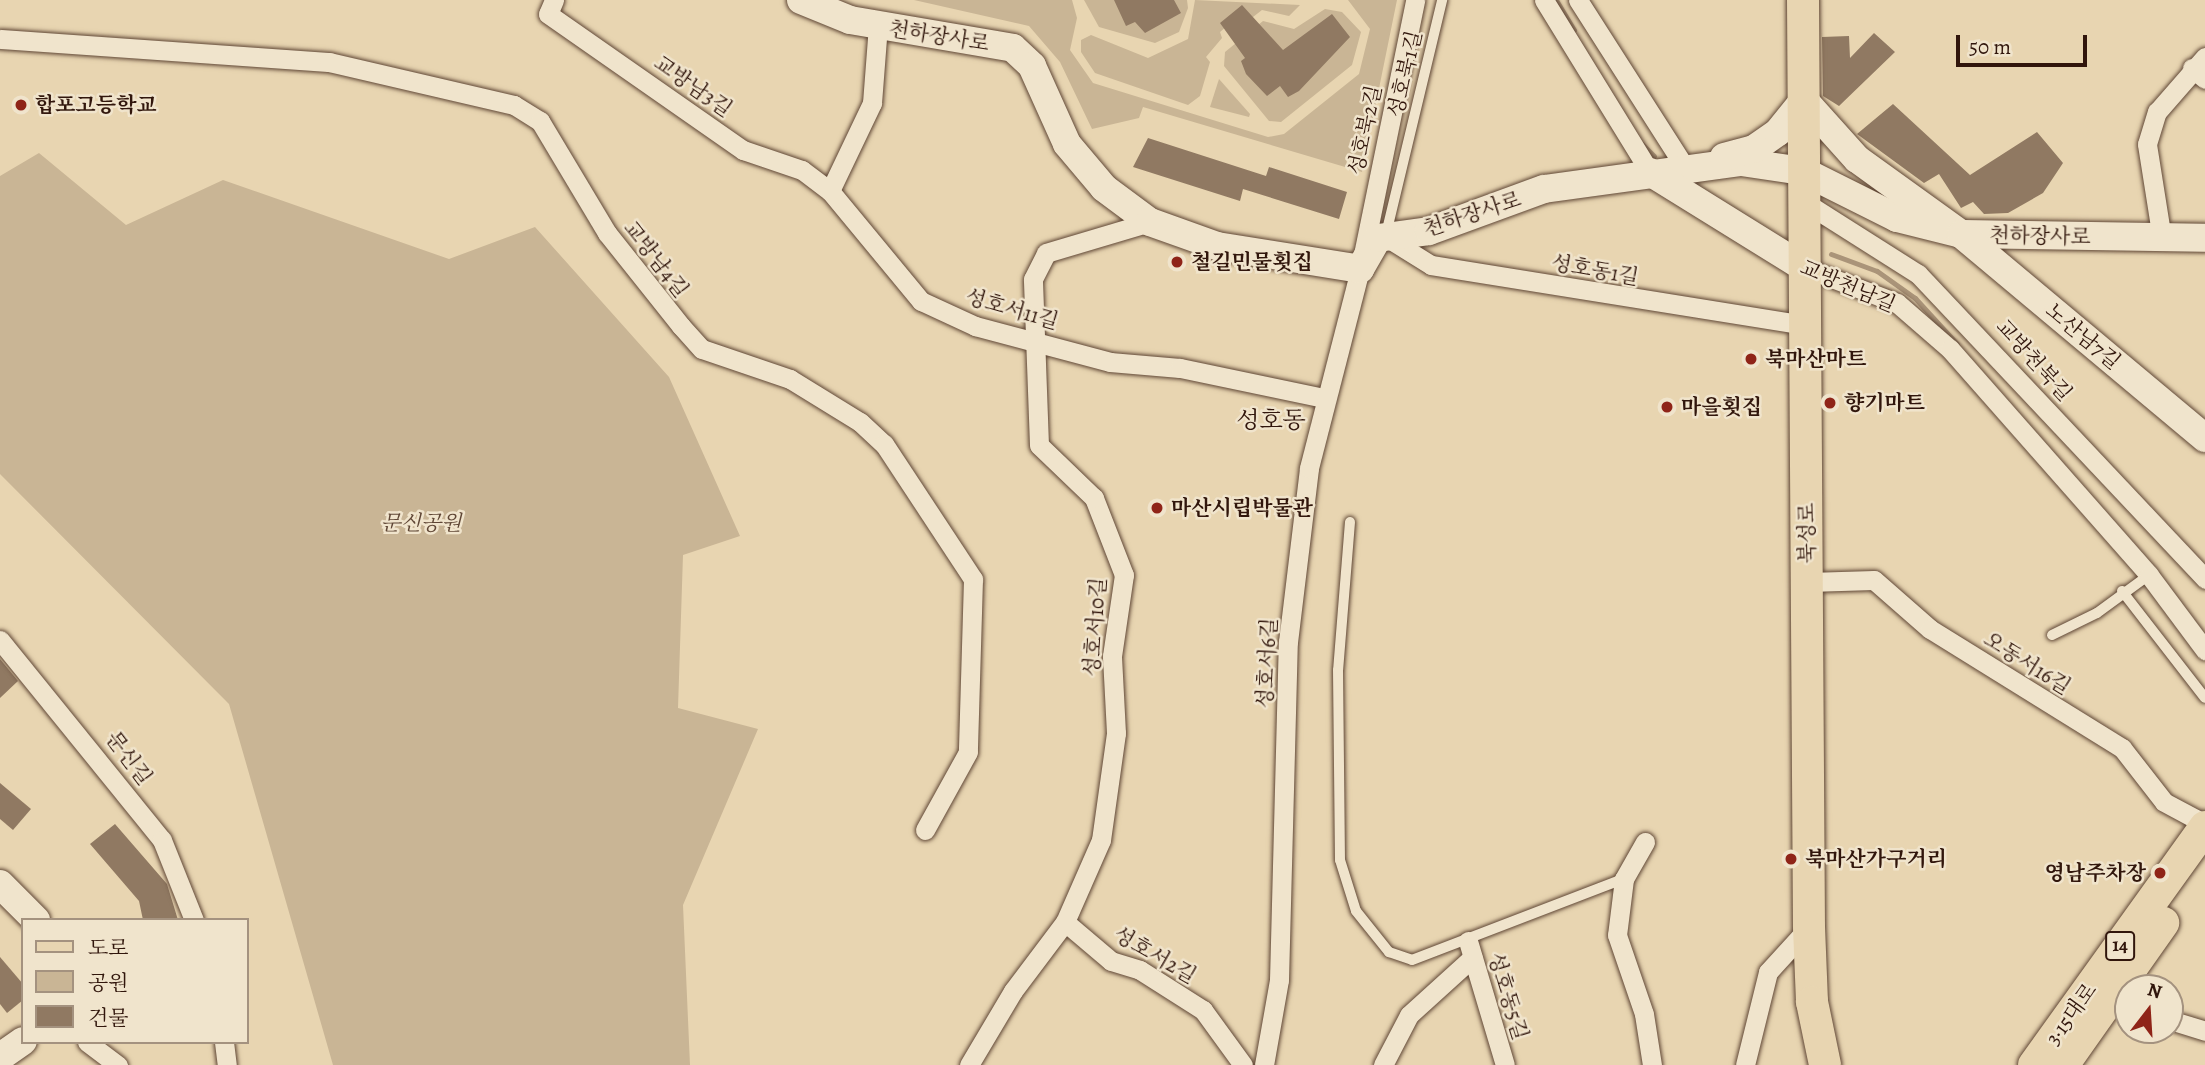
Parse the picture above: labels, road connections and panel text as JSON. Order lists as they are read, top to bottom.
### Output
{
  "streets": {
    "main road": [
      "천하장사로",
      "교방천남길",
      "노산남7길",
      "북성로",
      "14",
      "3·15대로"
    ],
    "street": [
      "교방남3길",
      "성호북2길",
      "교방남4길",
      "성호동1길",
      "성호서11길",
      "교방천북길",
      "성호서10길",
      "성호서6길",
      "오동서16길",
      "문신길",
      "성호서2길",
      "성호동5길"
    ],
    "lane": ["성호북1길"]
  },
  "crossings": [
    ["천하장사로", "성호북1길"],
    ["천하장사로", "성호북2길"],
    ["천하장사로", "성호동1길"],
    ["천하장사로", "교방천남길"],
    ["천하장사로", "노산남7길"],
    ["천하장사로", "교방천북길"],
    ["천하장사로", "북성로"],
    ["천하장사로", "성호서10길"],
    ["천하장사로", "성호서6길"],
    ["성호북1길", "성호동1길"],
    ["교방남3길", "성호서11길"],
    ["성호북2길", "성호서6길"],
    ["성호동1길", "북성로"],
    ["교방천남길", "북성로"],
    ["성호서11길", "성호서10길"],
    ["성호서11길", "성호서6길"],
    ["노산남7길", "북성로"],
    ["교방천북길", "북성로"],
    ["북성로", "오동서16길"],
    ["성호서10길", "성호서2길"],
    ["오동서16길", "3·15대로"]
  ],
  "districts": ["성호동"],
  "parks": ["문신공원"],
  "places": [
    "합포고등학교",
    "철길민물횟집",
    "북마산마트",
    "향기마트",
    "마을횟집",
    "마산시립박물관",
    "북마산가구거리",
    "영남주차장"
  ],
  "legend": ["도로", "공원", "건물"],
  "scale_bar": "50 m",
  "north": "top"
}
